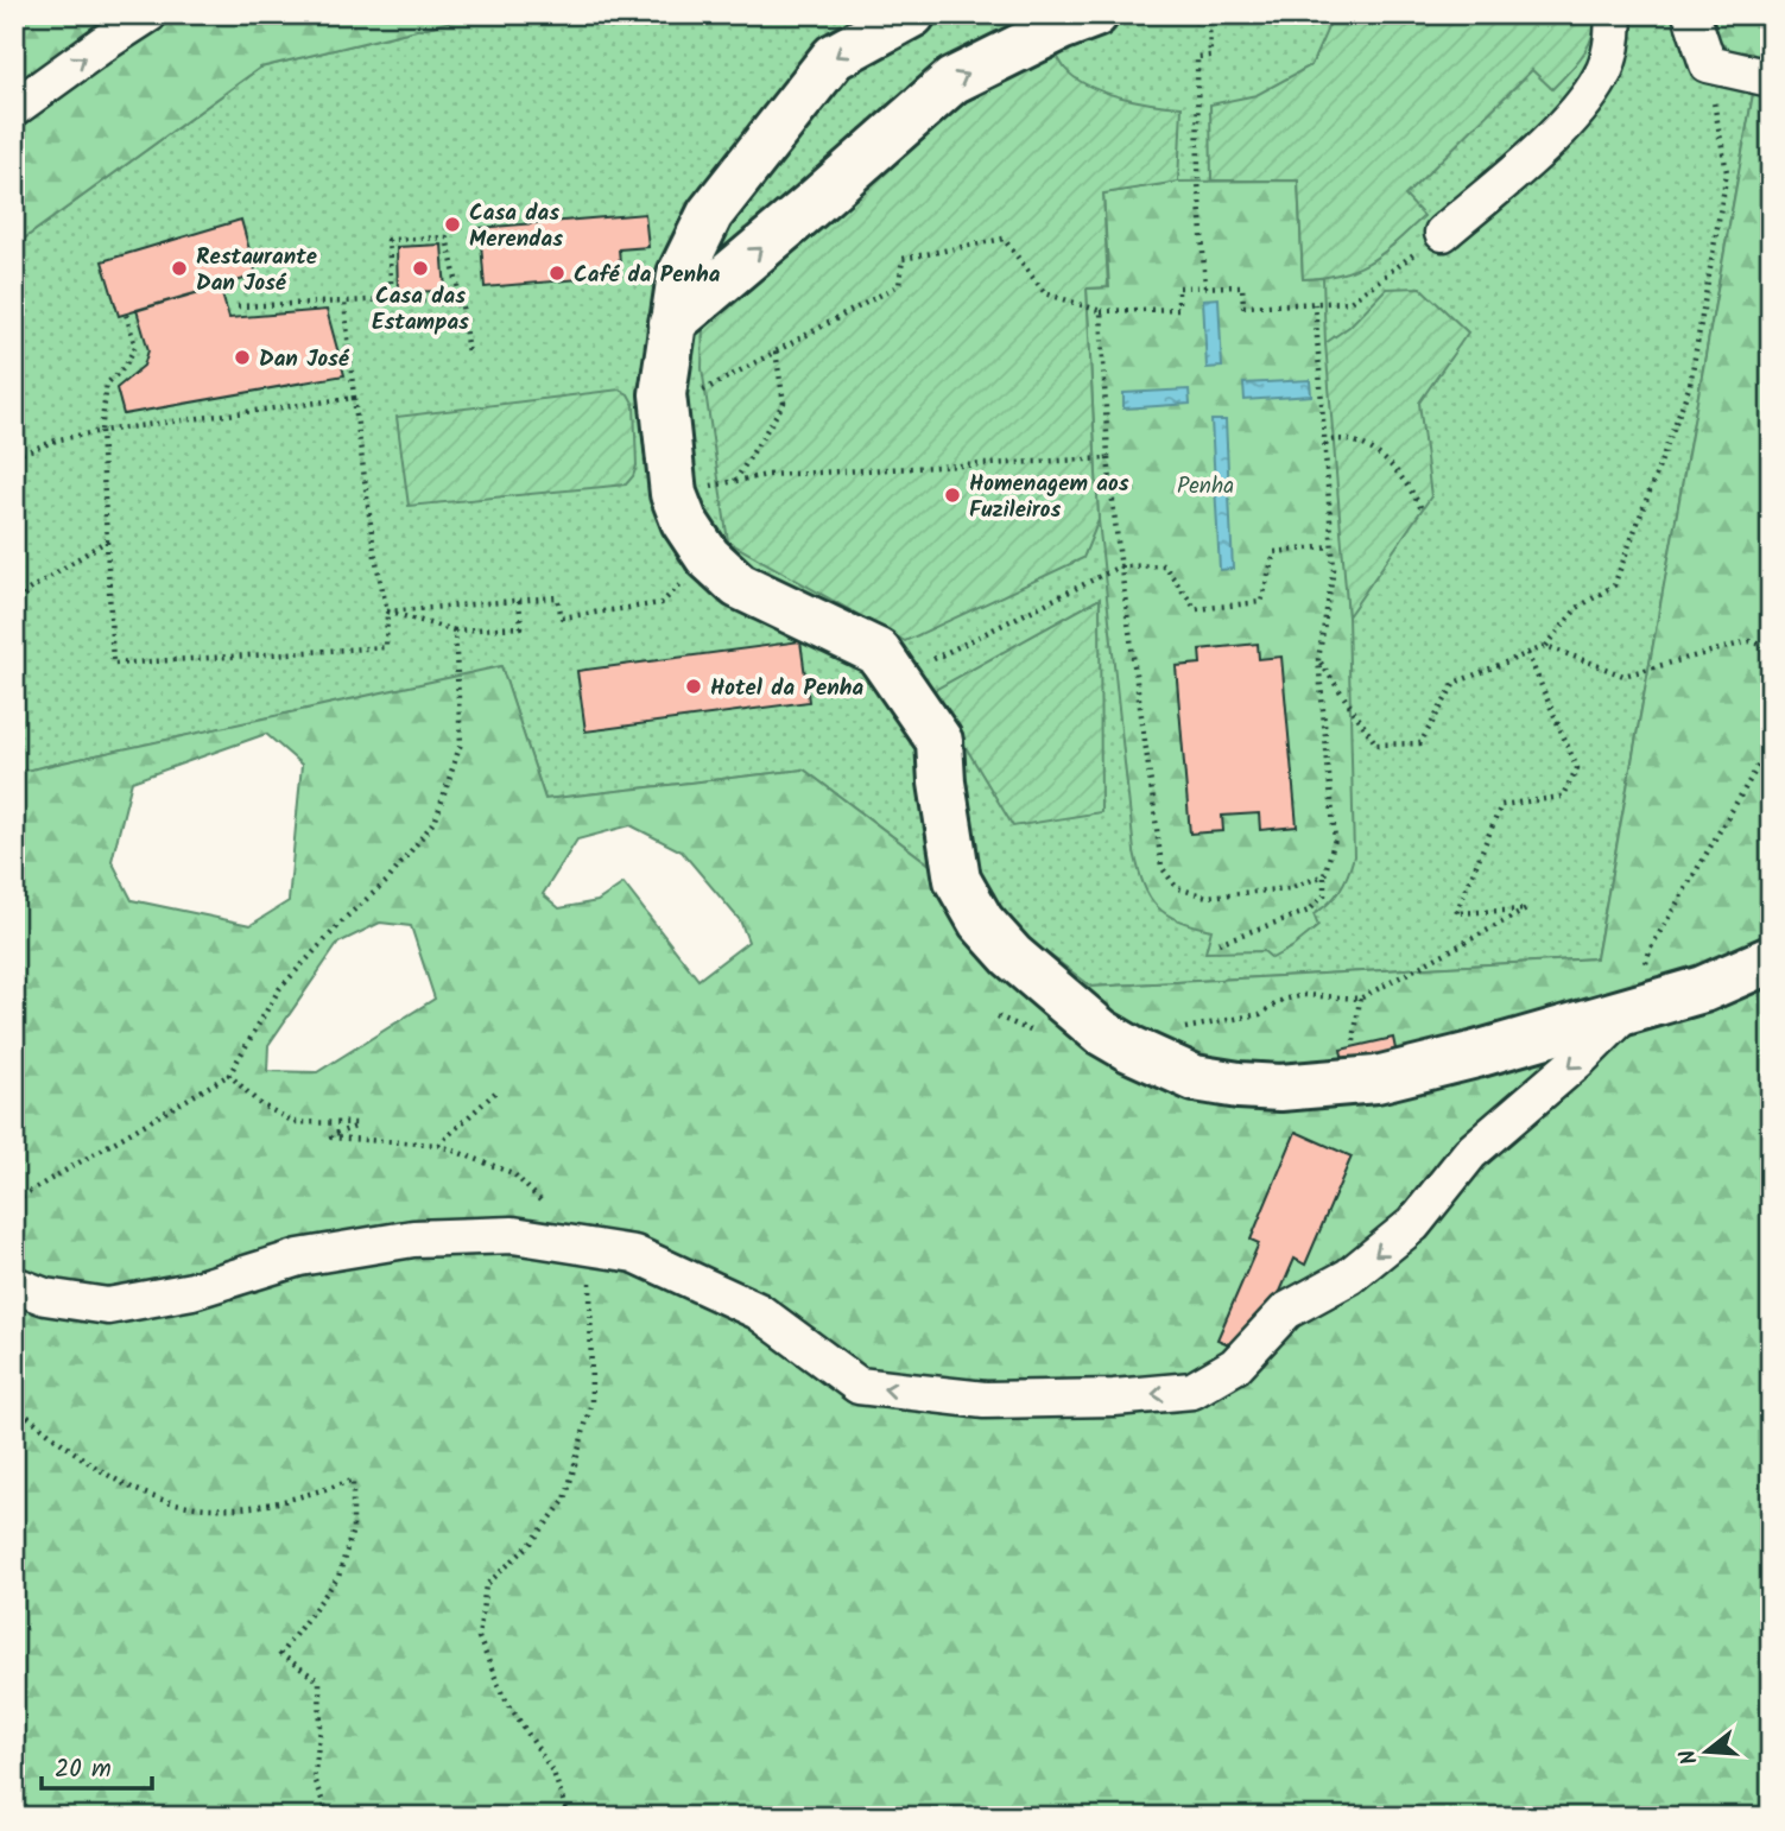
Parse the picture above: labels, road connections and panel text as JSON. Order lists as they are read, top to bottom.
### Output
{
  "parks": ["Penha"],
  "places": [
    "Casa das Merendas",
    "Restaurante Dan José",
    "Casa das Estampas",
    "Café da Penha",
    "Dan José",
    "Homenagem aos Fuzileiros",
    "Hotel da Penha"
  ],
  "scale_bar": "20 m",
  "north": "left"
}
